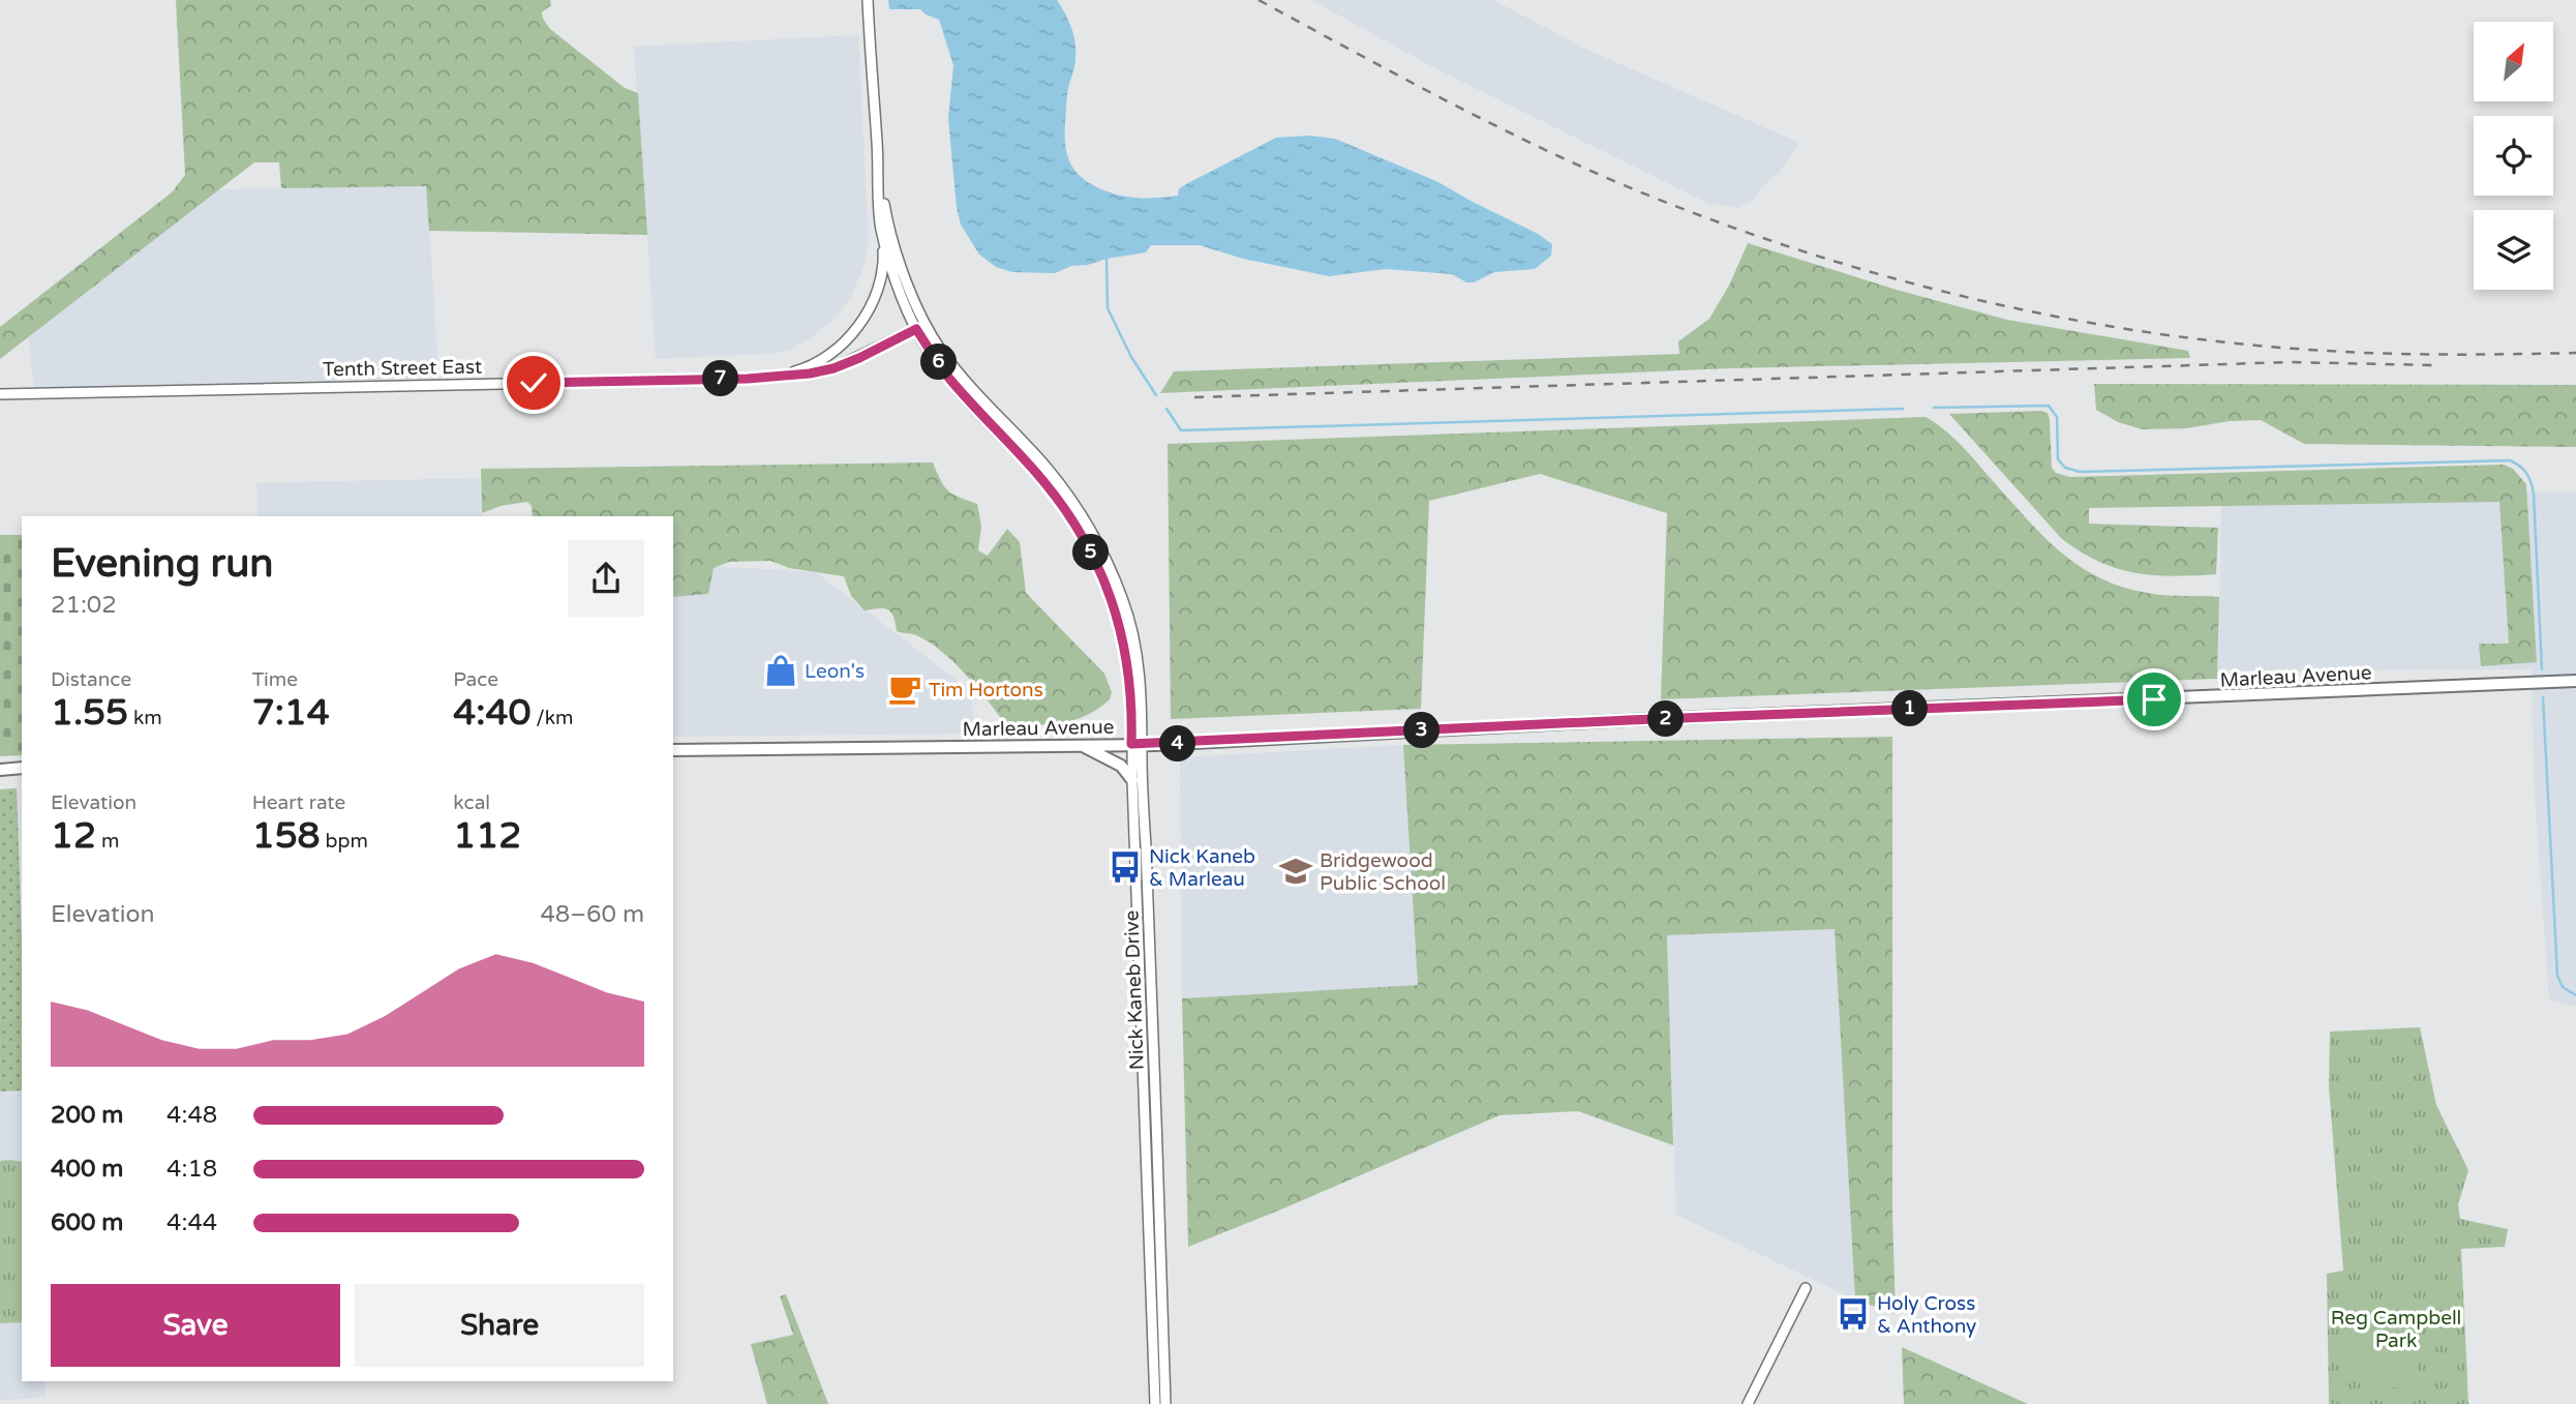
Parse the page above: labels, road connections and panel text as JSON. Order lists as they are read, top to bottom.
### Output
{
  "streets": {
    "main road": ["Marleau Avenue"],
    "street": ["Tenth Street East", "Nick Kaneb Drive"]
  },
  "crossings": [
    ["Tenth Street East", "Nick Kaneb Drive"],
    ["Marleau Avenue", "Nick Kaneb Drive"]
  ],
  "parks": ["Reg Campbell Park"],
  "places": {
    "shop": ["Leon's"],
    "cafe": ["Tim Hortons"],
    "bus stop": ["Nick Kaneb & Marleau", "Holy Cross & Anthony"],
    "school or university": ["Bridgewood Public School"]
  },
  "north": "top right",
  "page": {
    "pins": [
      "6",
      "7",
      "5",
      "1",
      "2",
      "3",
      "4"
    ],
    "heading": ["Evening run", "21:02"],
    "stats": [
      ["Distance", "1.55 km"],
      ["Time", "7:14"],
      ["Pace", "4:40 /km"],
      ["Elevation", "12 m"],
      ["Heart rate", "158 bpm"],
      ["kcal", "112"]
    ],
    "chart": ["Elevation", "48–60 m"],
    "list": [
      {
        "name": "200 m",
        "note": "4:48"
      },
      {
        "name": "400 m",
        "note": "4:18"
      },
      {
        "name": "600 m",
        "note": "4:44"
      }
    ],
    "buttons": ["Save", "Share"]
  }
}
